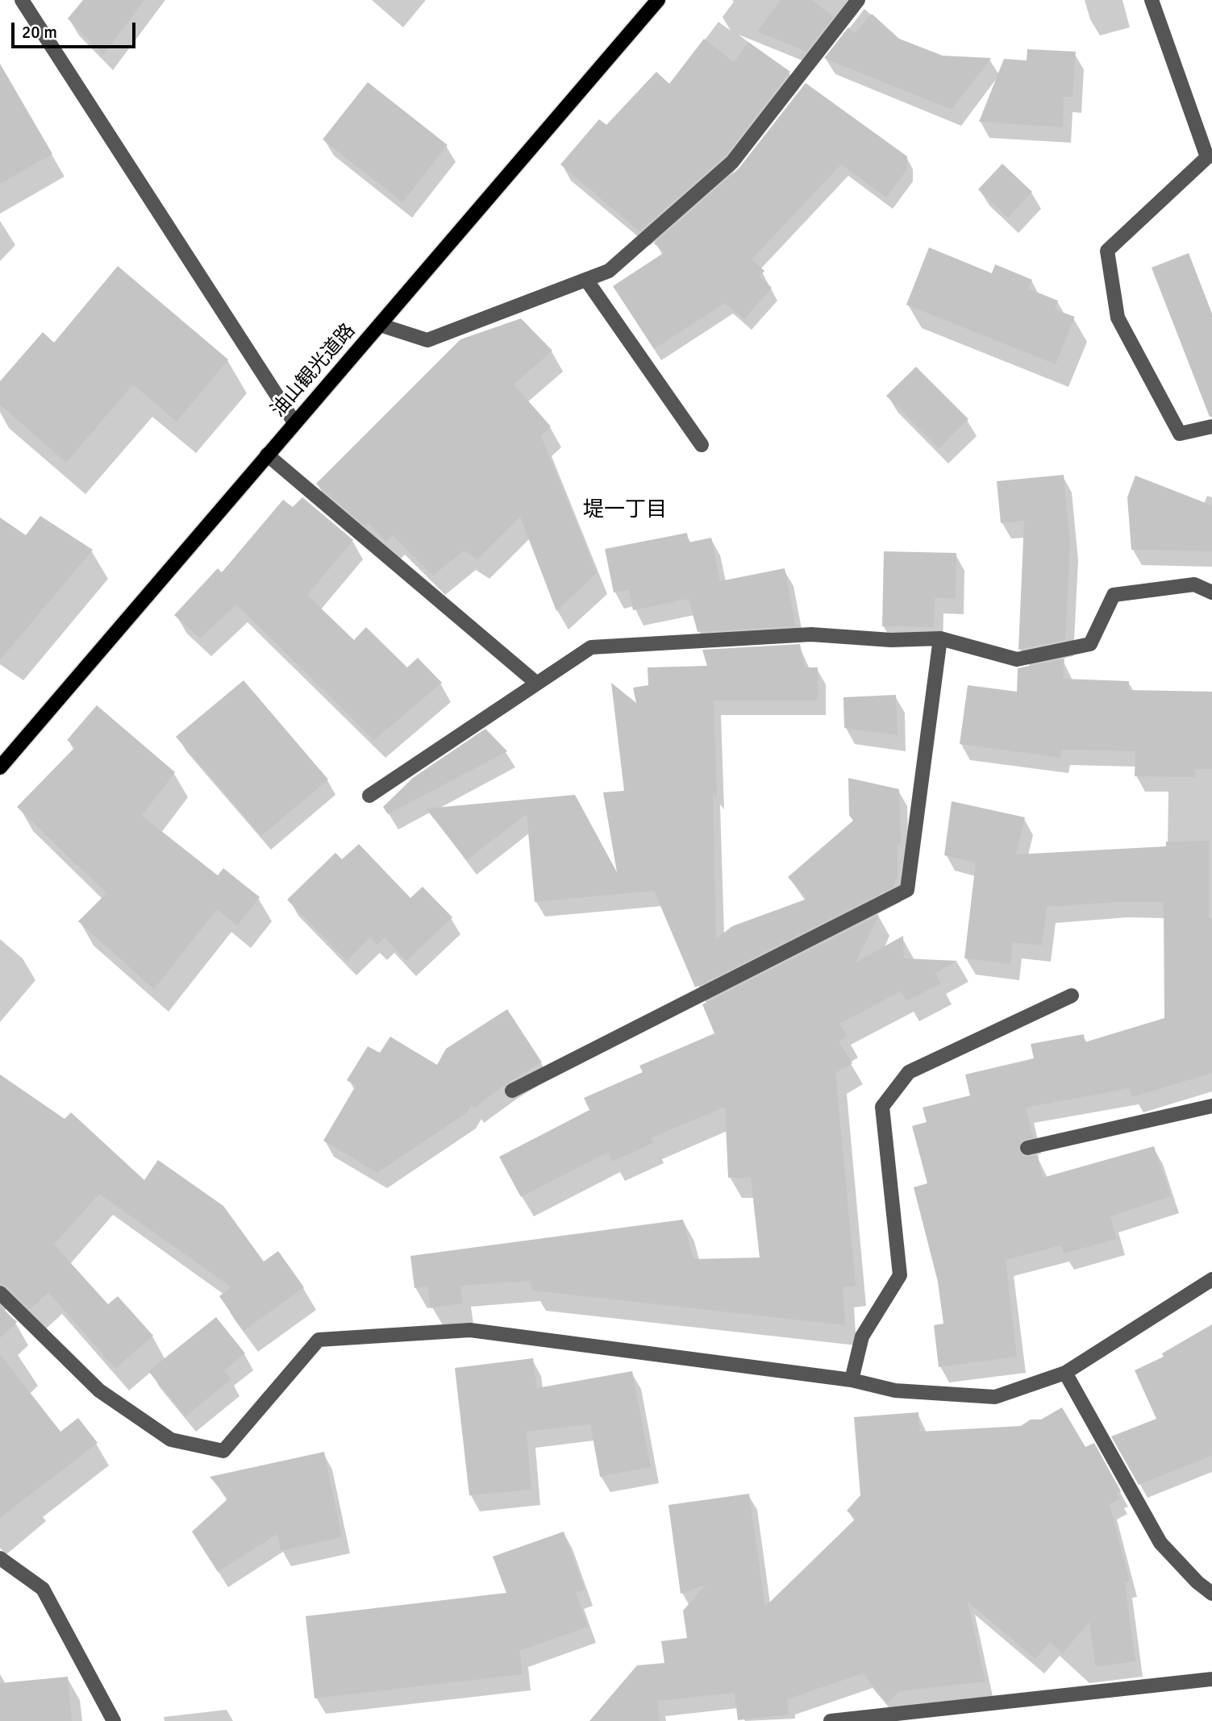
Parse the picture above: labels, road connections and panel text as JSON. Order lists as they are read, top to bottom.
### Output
{
  "streets": {
    "main road": ["油山観光道路"]
  },
  "districts": ["堤一丁目"],
  "scale_bar": "20 m"
}
